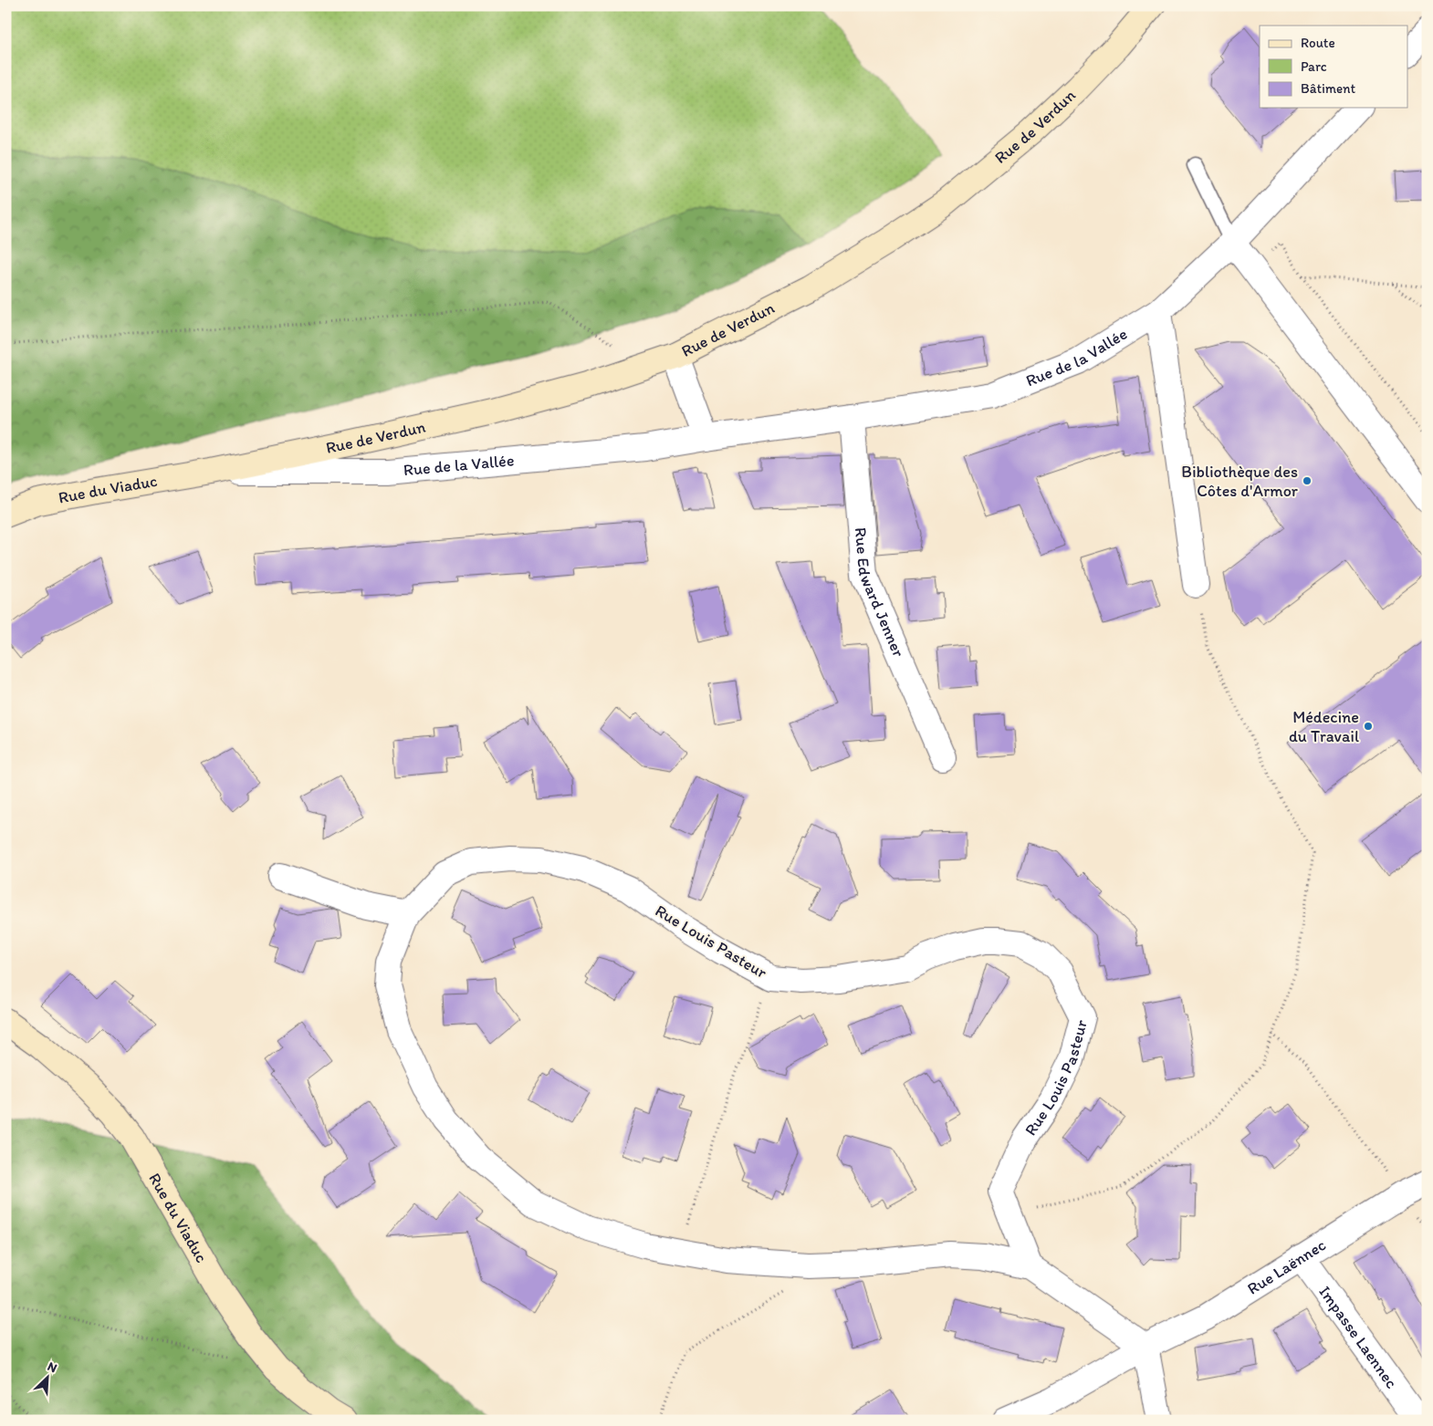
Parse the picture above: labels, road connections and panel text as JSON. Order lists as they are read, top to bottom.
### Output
{
  "streets": {
    "main road": ["Rue de Verdun", "Rue du Viaduc"],
    "street": [
      "Rue de la Vallée",
      "Rue Edward Jenner",
      "Rue Louis Pasteur",
      "Rue Laënnec",
      "Impasse Laennec"
    ]
  },
  "crossings": [
    ["Rue de Verdun", "Rue de la Vallée"],
    ["Rue de Verdun", "Rue du Viaduc"],
    ["Rue de la Vallée", "Rue du Viaduc"],
    ["Rue de la Vallée", "Rue Edward Jenner"],
    ["Rue Louis Pasteur", "Rue Laënnec"],
    ["Rue Laënnec", "Impasse Laennec"]
  ],
  "places": ["Bibliothèque des Côtes d'Armor", "Médecine du Travail"],
  "legend": ["Route", "Parc", "Bâtiment"],
  "north": "top right"
}
